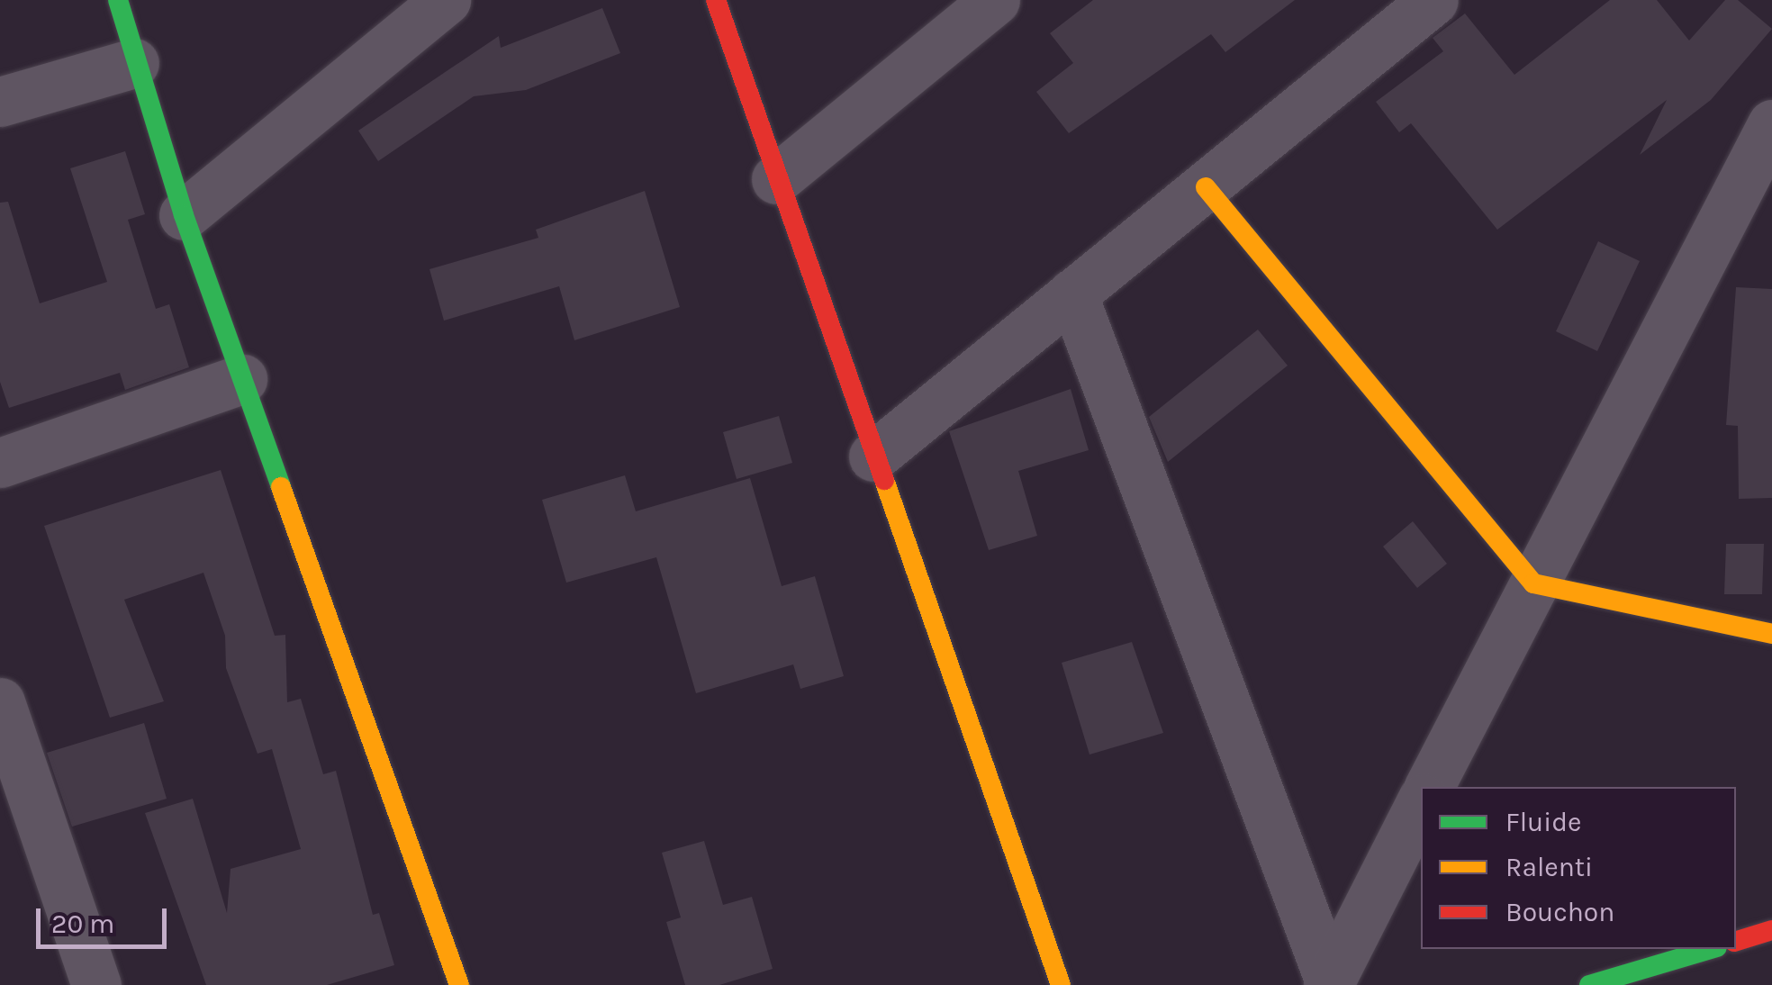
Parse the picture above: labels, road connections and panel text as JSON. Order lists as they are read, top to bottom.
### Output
{
  "legend": ["Fluide", "Ralenti", "Bouchon"],
  "scale_bar": "20 m"
}
